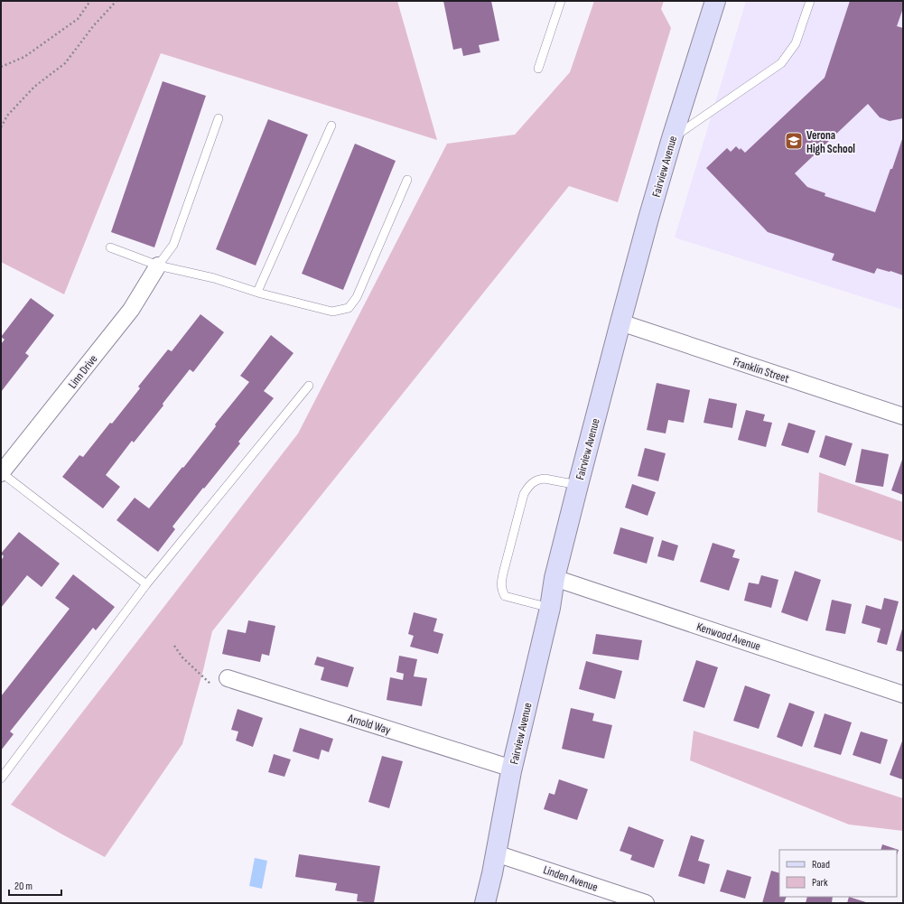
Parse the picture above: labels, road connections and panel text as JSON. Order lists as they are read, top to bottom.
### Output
{
  "streets": {
    "main road": ["Fairview Avenue"],
    "street": [
      "Franklin Street",
      "Linn Drive",
      "Kenwood Avenue",
      "Arnold Way",
      "Linden Avenue"
    ]
  },
  "crossings": [
    ["Fairview Avenue", "Franklin Street"],
    ["Fairview Avenue", "Kenwood Avenue"],
    ["Fairview Avenue", "Arnold Way"],
    ["Fairview Avenue", "Linden Avenue"]
  ],
  "places": {
    "school or university": ["Verona High School"]
  },
  "legend": ["Road", "Park"],
  "scale_bar": "20 m"
}
